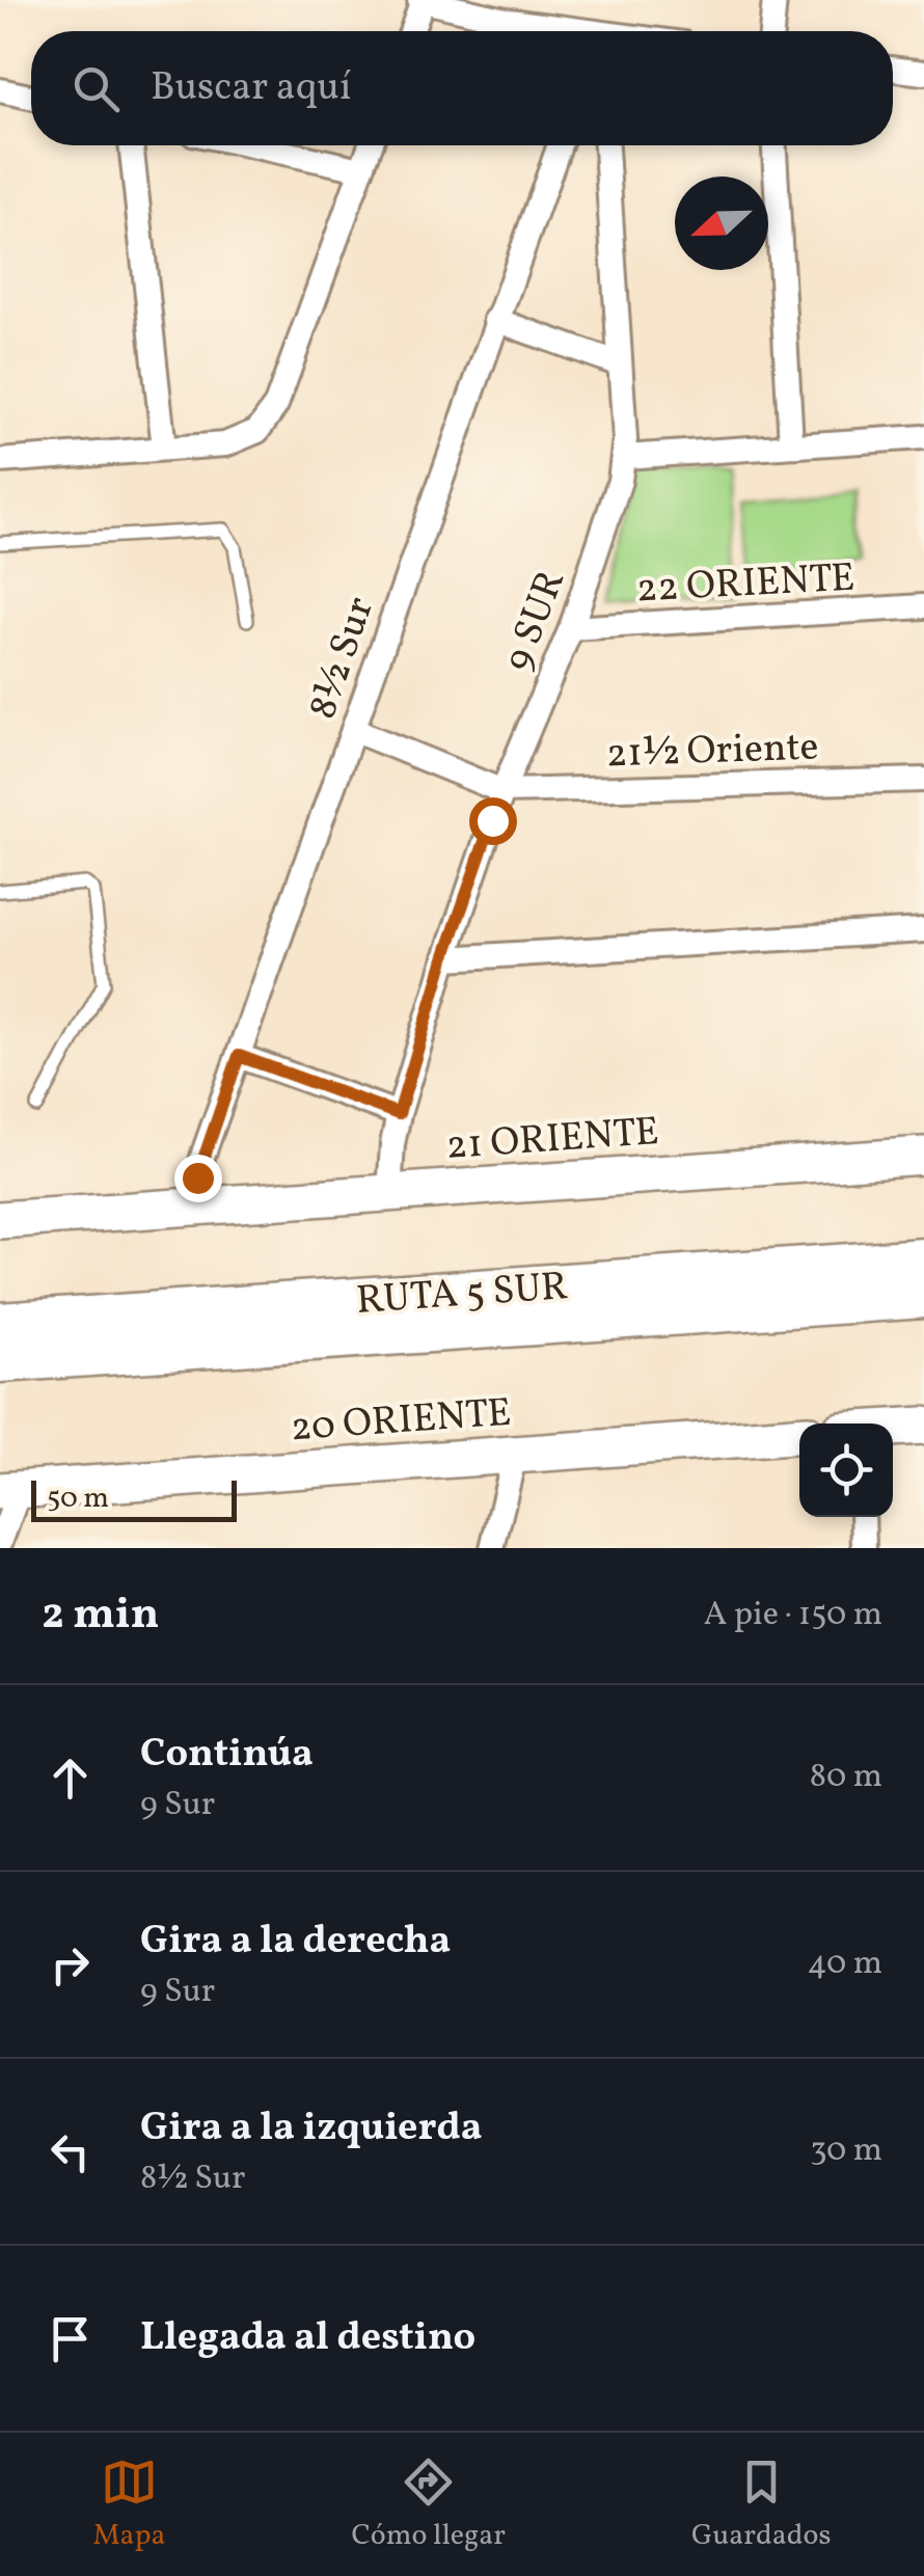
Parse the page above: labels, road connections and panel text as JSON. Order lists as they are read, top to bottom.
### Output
{
  "streets": {
    "highway": ["RUTA 5 SUR"],
    "main road": ["21 ORIENTE", "20 ORIENTE"],
    "street": [
      "22 ORIENTE",
      "9 SUR",
      "8½ Sur",
      "21½ Oriente"
    ]
  },
  "crossings": [
    ["22 ORIENTE", "9 SUR"],
    ["9 SUR", "21½ Oriente"],
    ["9 SUR", "21 ORIENTE"],
    ["8½ Sur", "21 ORIENTE"]
  ],
  "scale_bar": "50 m",
  "north": "left",
  "page": {
    "search": "Buscar aquí",
    "scale": "50 m",
    "heading": ["2 min", "A pie · 150 m"],
    "list": [
      ["Continúa", "9 Sur", "80 m"],
      ["Gira a la derecha", "9 Sur", "40 m"],
      ["Gira a la izquierda", "8½ Sur", "30 m"],
      "Llegada al destino"
    ],
    "nav": ["Mapa", "Cómo llegar", "Guardados"]
  }
}
